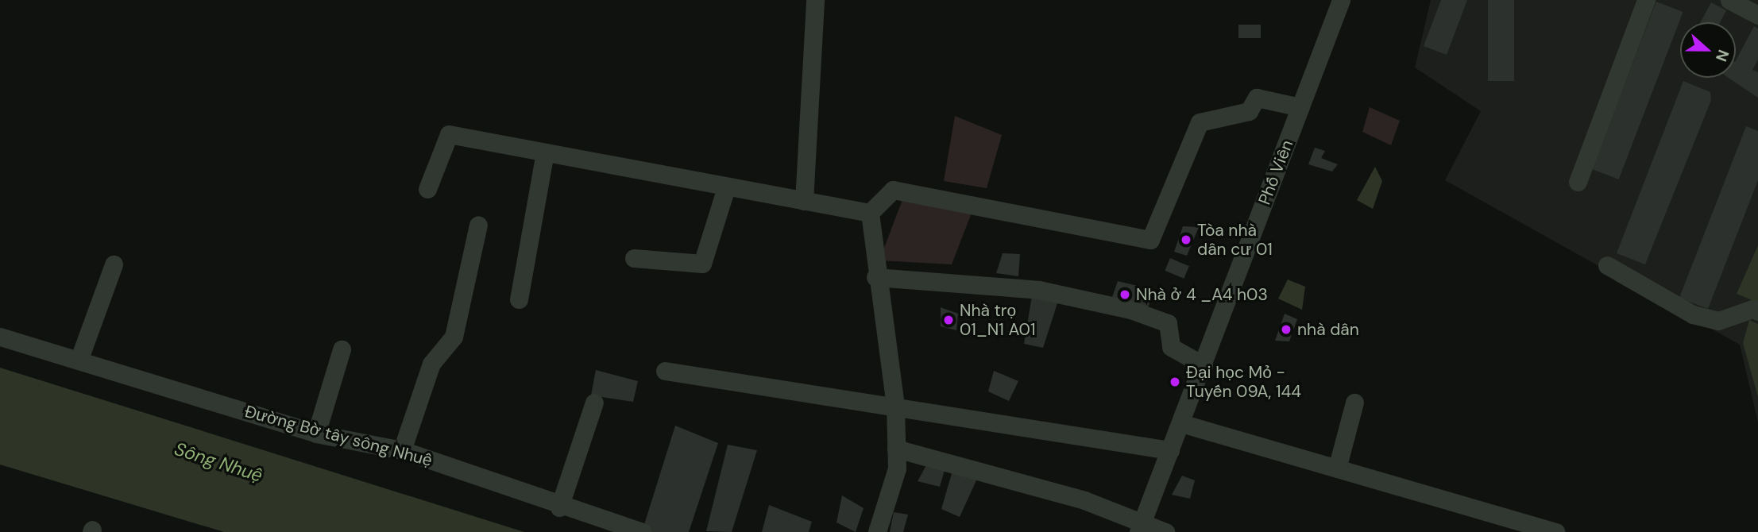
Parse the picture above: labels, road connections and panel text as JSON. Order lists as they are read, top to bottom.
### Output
{
  "streets": {
    "street": ["Phố Viên", "Đường Bờ tây sông Nhuệ"]
  },
  "water": ["Sông Nhuệ"],
  "places": [
    "Tòa nhà dân cư 01",
    "Nhà ở 4 _A4 h03",
    "Nhà trọ 01_N1 A01",
    "nhà dân",
    "Đại học Mỏ - Tuyến 09A, 144"
  ],
  "north": "right"
}
